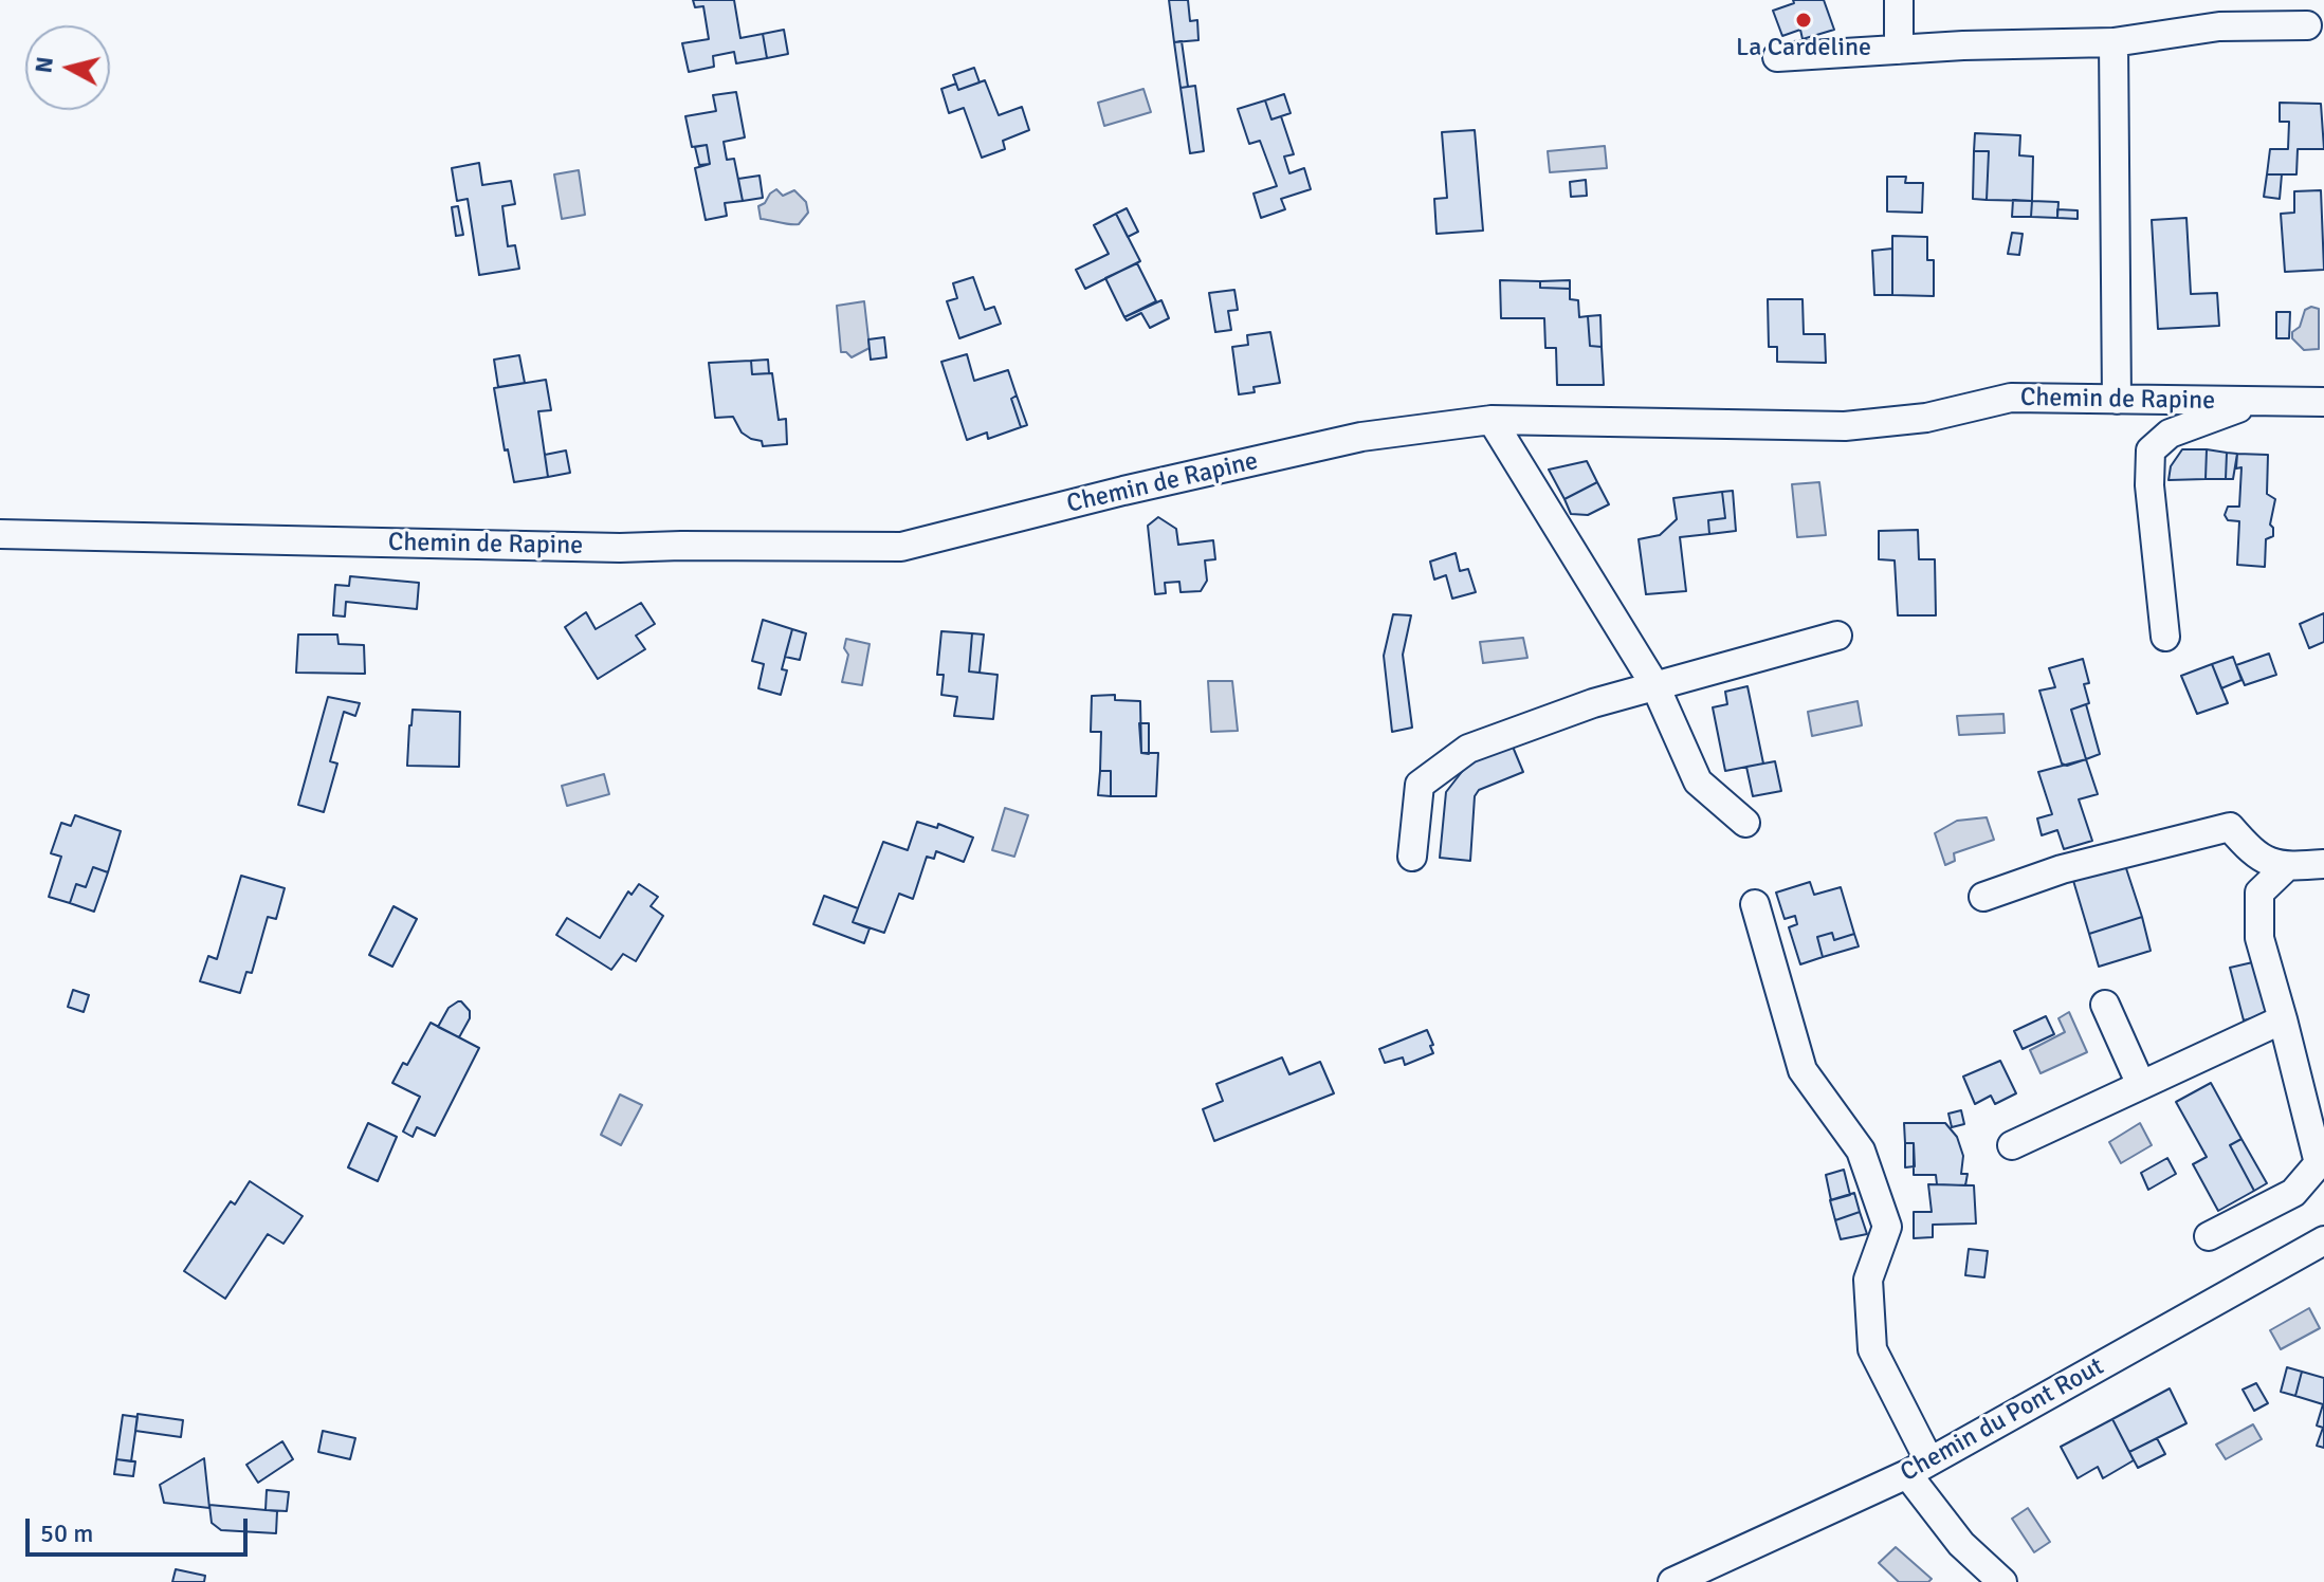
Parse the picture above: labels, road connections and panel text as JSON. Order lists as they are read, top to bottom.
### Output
{
  "streets": {
    "street": ["Chemin de Rapine", "Chemin du Pont Rout"]
  },
  "places": ["La Cardeline"],
  "scale_bar": "50 m",
  "north": "left"
}
